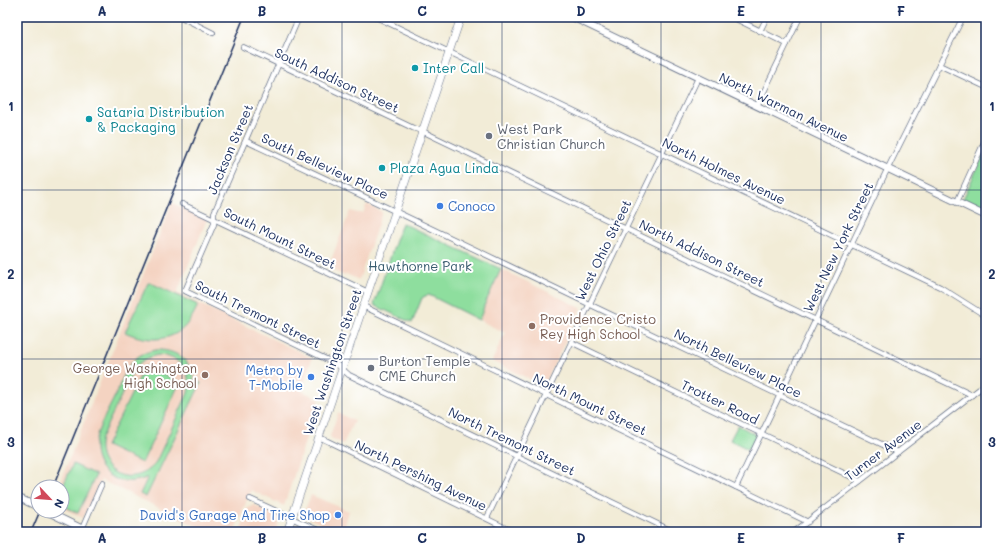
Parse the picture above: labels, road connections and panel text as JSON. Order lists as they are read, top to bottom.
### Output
{
  "streets": {
    "main road": ["West Washington Street"],
    "street": [
      "South Addison Street",
      "North Warman Avenue",
      "Jackson Street",
      "South Belleview Place",
      "North Holmes Avenue",
      "South Mount Street",
      "West New York Street",
      "West Ohio Street",
      "North Addison Street",
      "South Tremont Street",
      "North Belleview Place",
      "Trotter Road",
      "North Mount Street",
      "North Tremont Street",
      "Turner Avenue",
      "North Pershing Avenue"
    ]
  },
  "crossings": [
    ["South Addison Street", "Jackson Street"],
    ["South Addison Street", "North Addison Street"],
    ["South Addison Street", "West Washington Street"],
    ["North Warman Avenue", "West New York Street"],
    ["North Warman Avenue", "West Ohio Street"],
    ["Jackson Street", "South Belleview Place"],
    ["Jackson Street", "South Mount Street"],
    ["Jackson Street", "South Tremont Street"],
    ["South Belleview Place", "West Washington Street"],
    ["South Belleview Place", "North Belleview Place"],
    ["North Holmes Avenue", "West New York Street"],
    ["North Holmes Avenue", "West Ohio Street"],
    ["North Holmes Avenue", "West Washington Street"],
    ["South Mount Street", "West Washington Street"],
    ["West New York Street", "North Addison Street"],
    ["West New York Street", "North Belleview Place"],
    ["West New York Street", "Trotter Road"],
    ["West New York Street", "North Mount Street"],
    ["West Ohio Street", "North Addison Street"],
    ["West Ohio Street", "North Belleview Place"],
    ["West Ohio Street", "Trotter Road"],
    ["West Ohio Street", "North Mount Street"],
    ["West Ohio Street", "North Tremont Street"],
    ["West Ohio Street", "North Pershing Avenue"],
    ["North Addison Street", "West Washington Street"],
    ["North Addison Street", "Turner Avenue"],
    ["South Tremont Street", "West Washington Street"],
    ["South Tremont Street", "North Tremont Street"],
    ["West Washington Street", "North Belleview Place"],
    ["West Washington Street", "North Mount Street"],
    ["West Washington Street", "North Tremont Street"],
    ["West Washington Street", "North Pershing Avenue"],
    ["North Belleview Place", "Turner Avenue"],
    ["Trotter Road", "Turner Avenue"],
    ["North Mount Street", "Turner Avenue"]
  ],
  "parks": ["Hawthorne Park"],
  "places": [
    "Inter Call",
    "Sataria Distribution & Packaging",
    "West Park Christian Church",
    "Plaza Agua Linda",
    "Conoco",
    "Providence Cristo Rey High School",
    "Burton Temple CME Church",
    "George Washington High School",
    "Metro by T-Mobile",
    "David's Garage And Tire Shop"
  ],
  "north": "bottom right",
  "grid": {
    "columns": [
      "A",
      "B",
      "C",
      "D",
      "E",
      "F"
    ],
    "rows": ["1", "2", "3"]
  }
}
